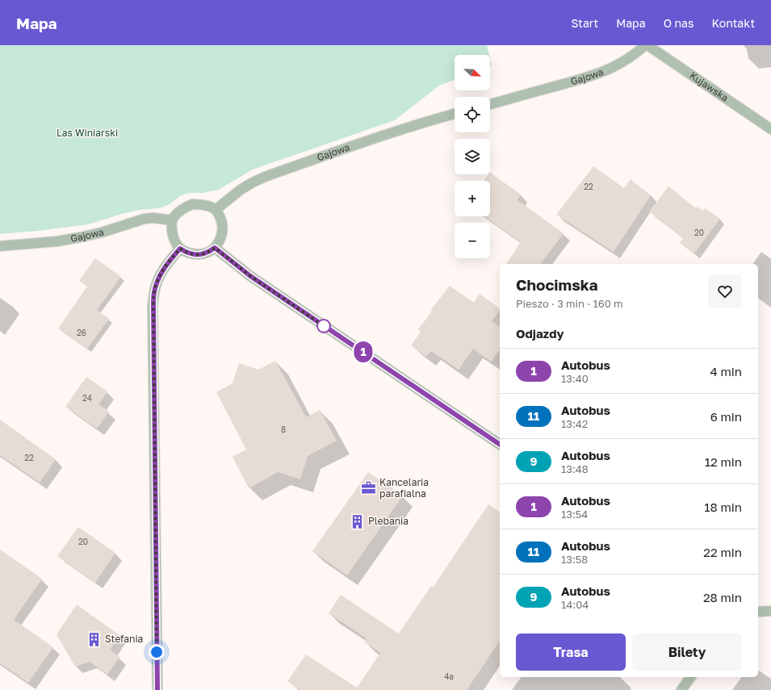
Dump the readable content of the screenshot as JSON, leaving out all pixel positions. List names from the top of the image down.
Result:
{
  "streets": {
    "street": ["Gajowa", "Kujawska"]
  },
  "crossings": [
    ["Gajowa", "Kujawska"]
  ],
  "parks": ["Las Winiarski"],
  "places": {
    "office": ["Kancelaria parafialna"],
    "building": ["Plebania", "Stefania"]
  },
  "lines": ["bus line 1"],
  "house_numbers": [
    "22",
    "20",
    "26",
    "24",
    "8",
    "22",
    "20",
    "4a"
  ],
  "north": "bottom right",
  "page": {
    "header": "Mapa",
    "nav": [
      "Start",
      "Mapa",
      "O nas",
      "Kontakt"
    ],
    "on_map": "1",
    "map_buttons": ["+", "−"],
    "heading": [
      ["Chocimska", "Pieszo · 3 min · 160 m"],
      "Odjazdy"
    ],
    "list": [
      {
        "mark": "1",
        "name": "Autobus",
        "note": "13:40",
        "value": "4 min"
      },
      {
        "mark": "11",
        "name": "Autobus",
        "note": "13:42",
        "value": "6 min"
      },
      {
        "mark": "9",
        "name": "Autobus",
        "note": "13:48",
        "value": "12 min"
      },
      {
        "mark": "1",
        "name": "Autobus",
        "note": "13:54",
        "value": "18 min"
      },
      {
        "mark": "11",
        "name": "Autobus",
        "note": "13:58",
        "value": "22 min"
      },
      {
        "mark": "9",
        "name": "Autobus",
        "note": "14:04",
        "value": "28 min"
      }
    ],
    "buttons": ["Trasa", "Bilety"]
  }
}
